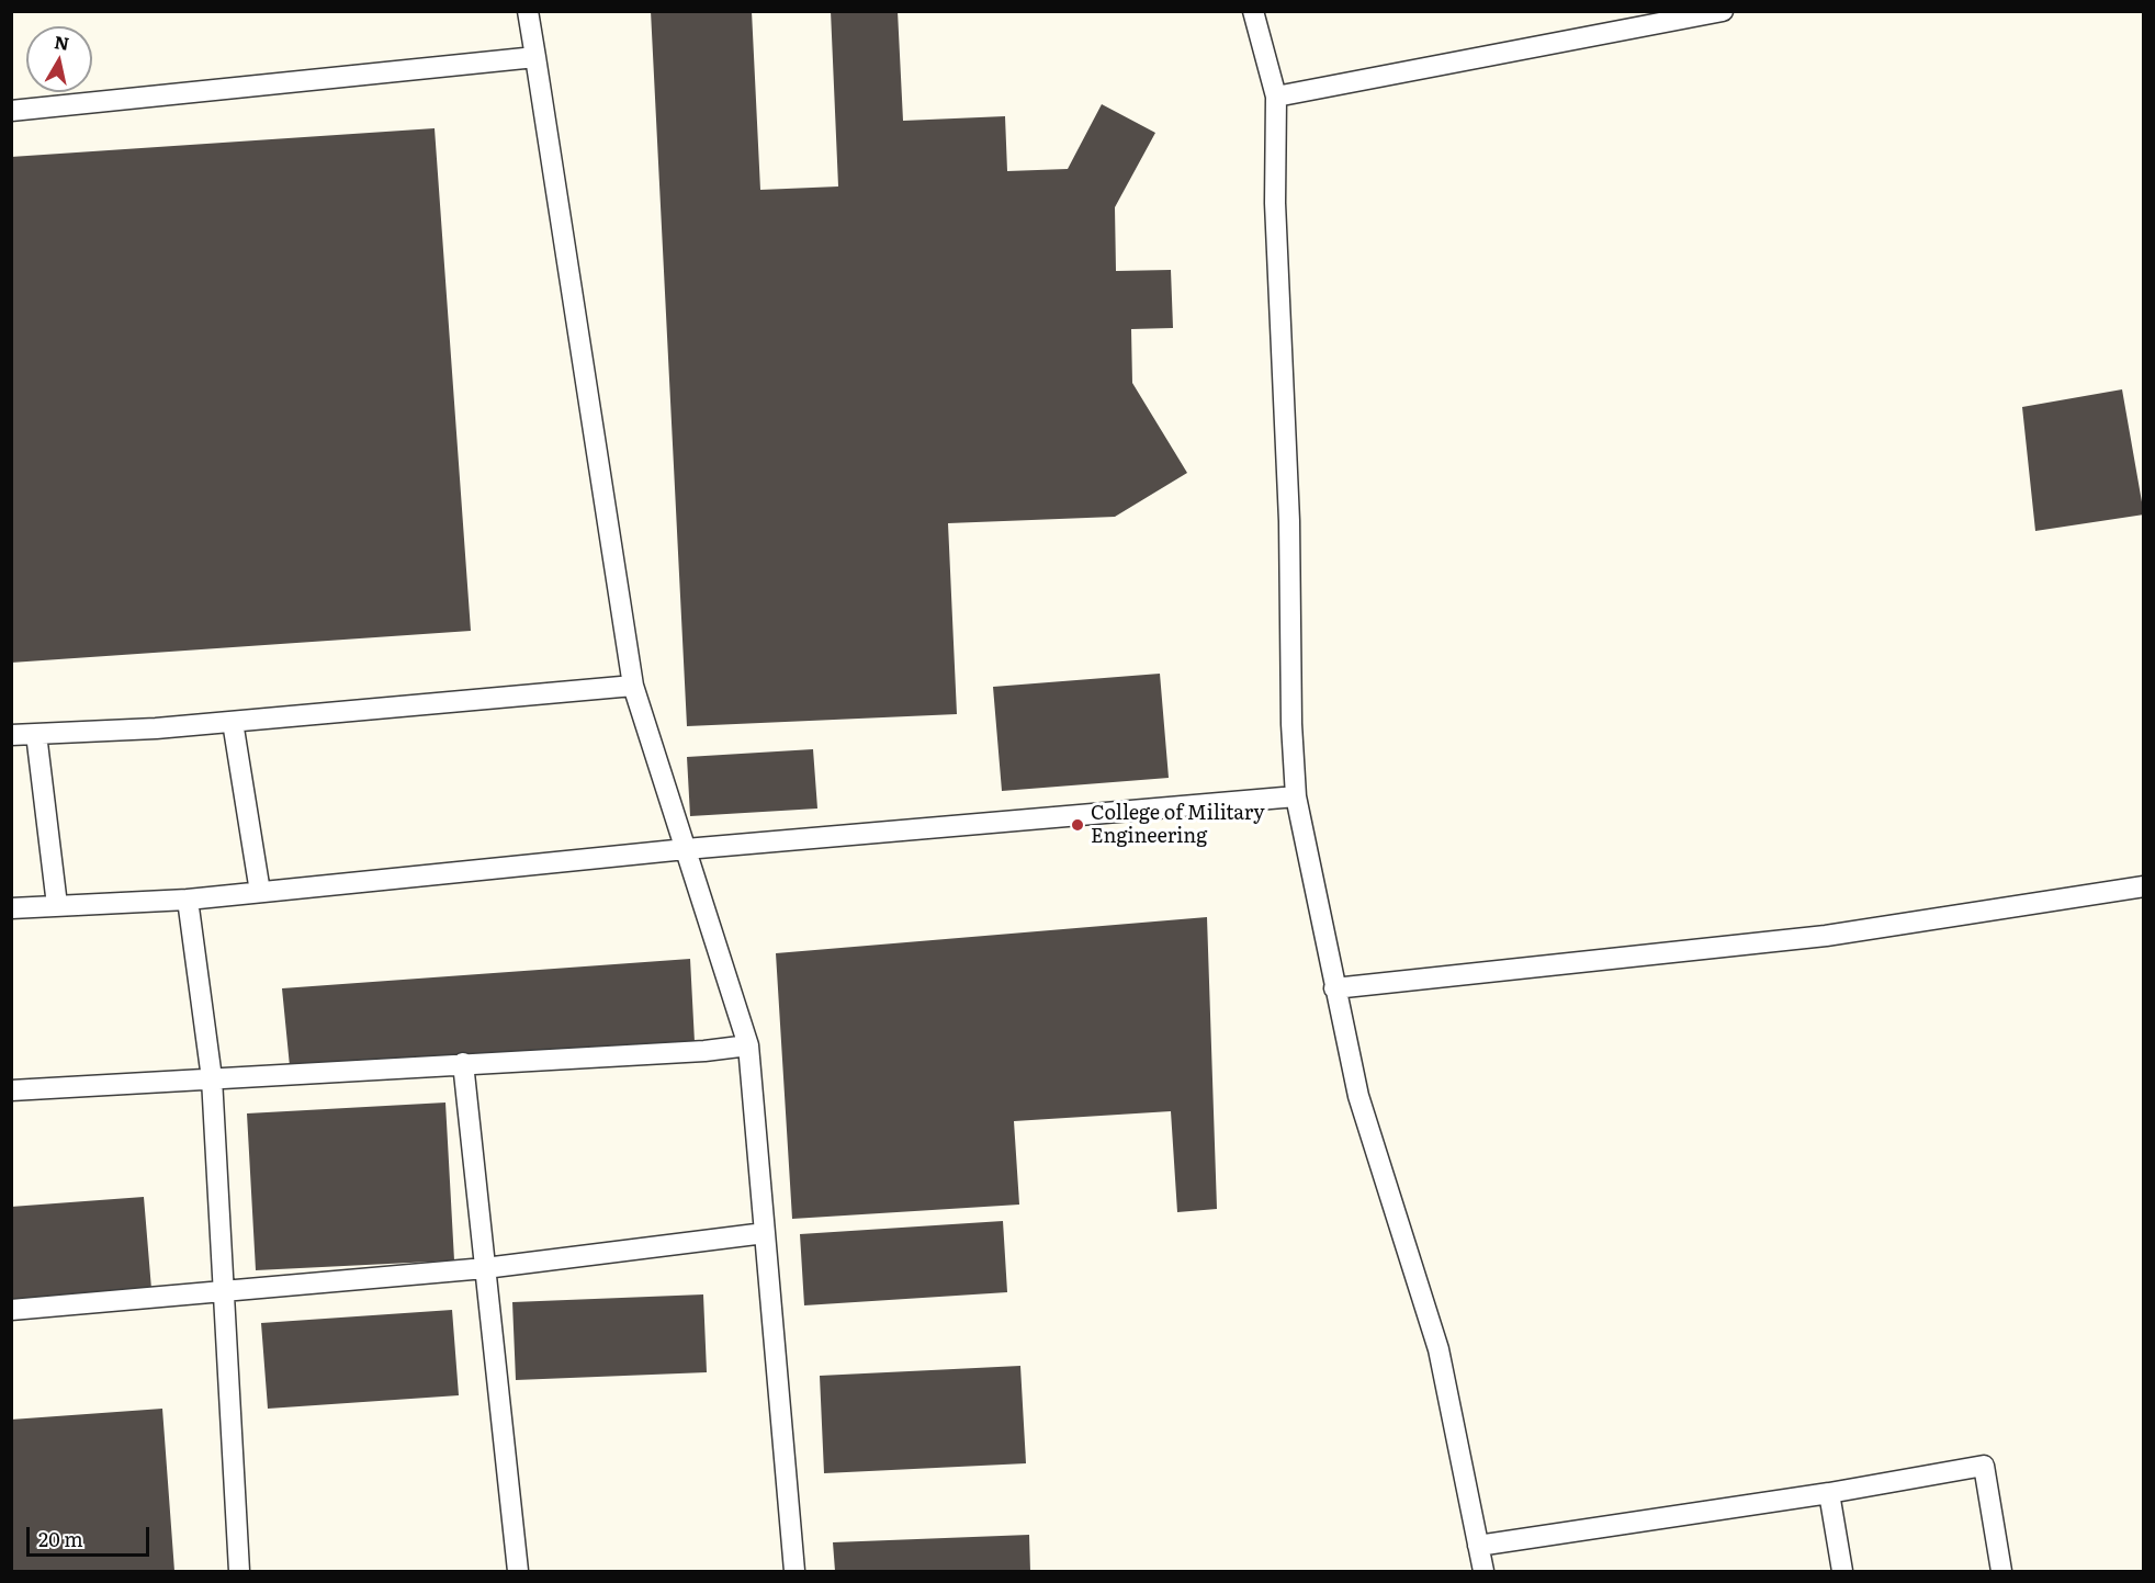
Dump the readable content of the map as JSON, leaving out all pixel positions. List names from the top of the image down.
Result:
{
  "places": ["College of Military Engineering"],
  "scale_bar": "20 m",
  "north": "top"
}
